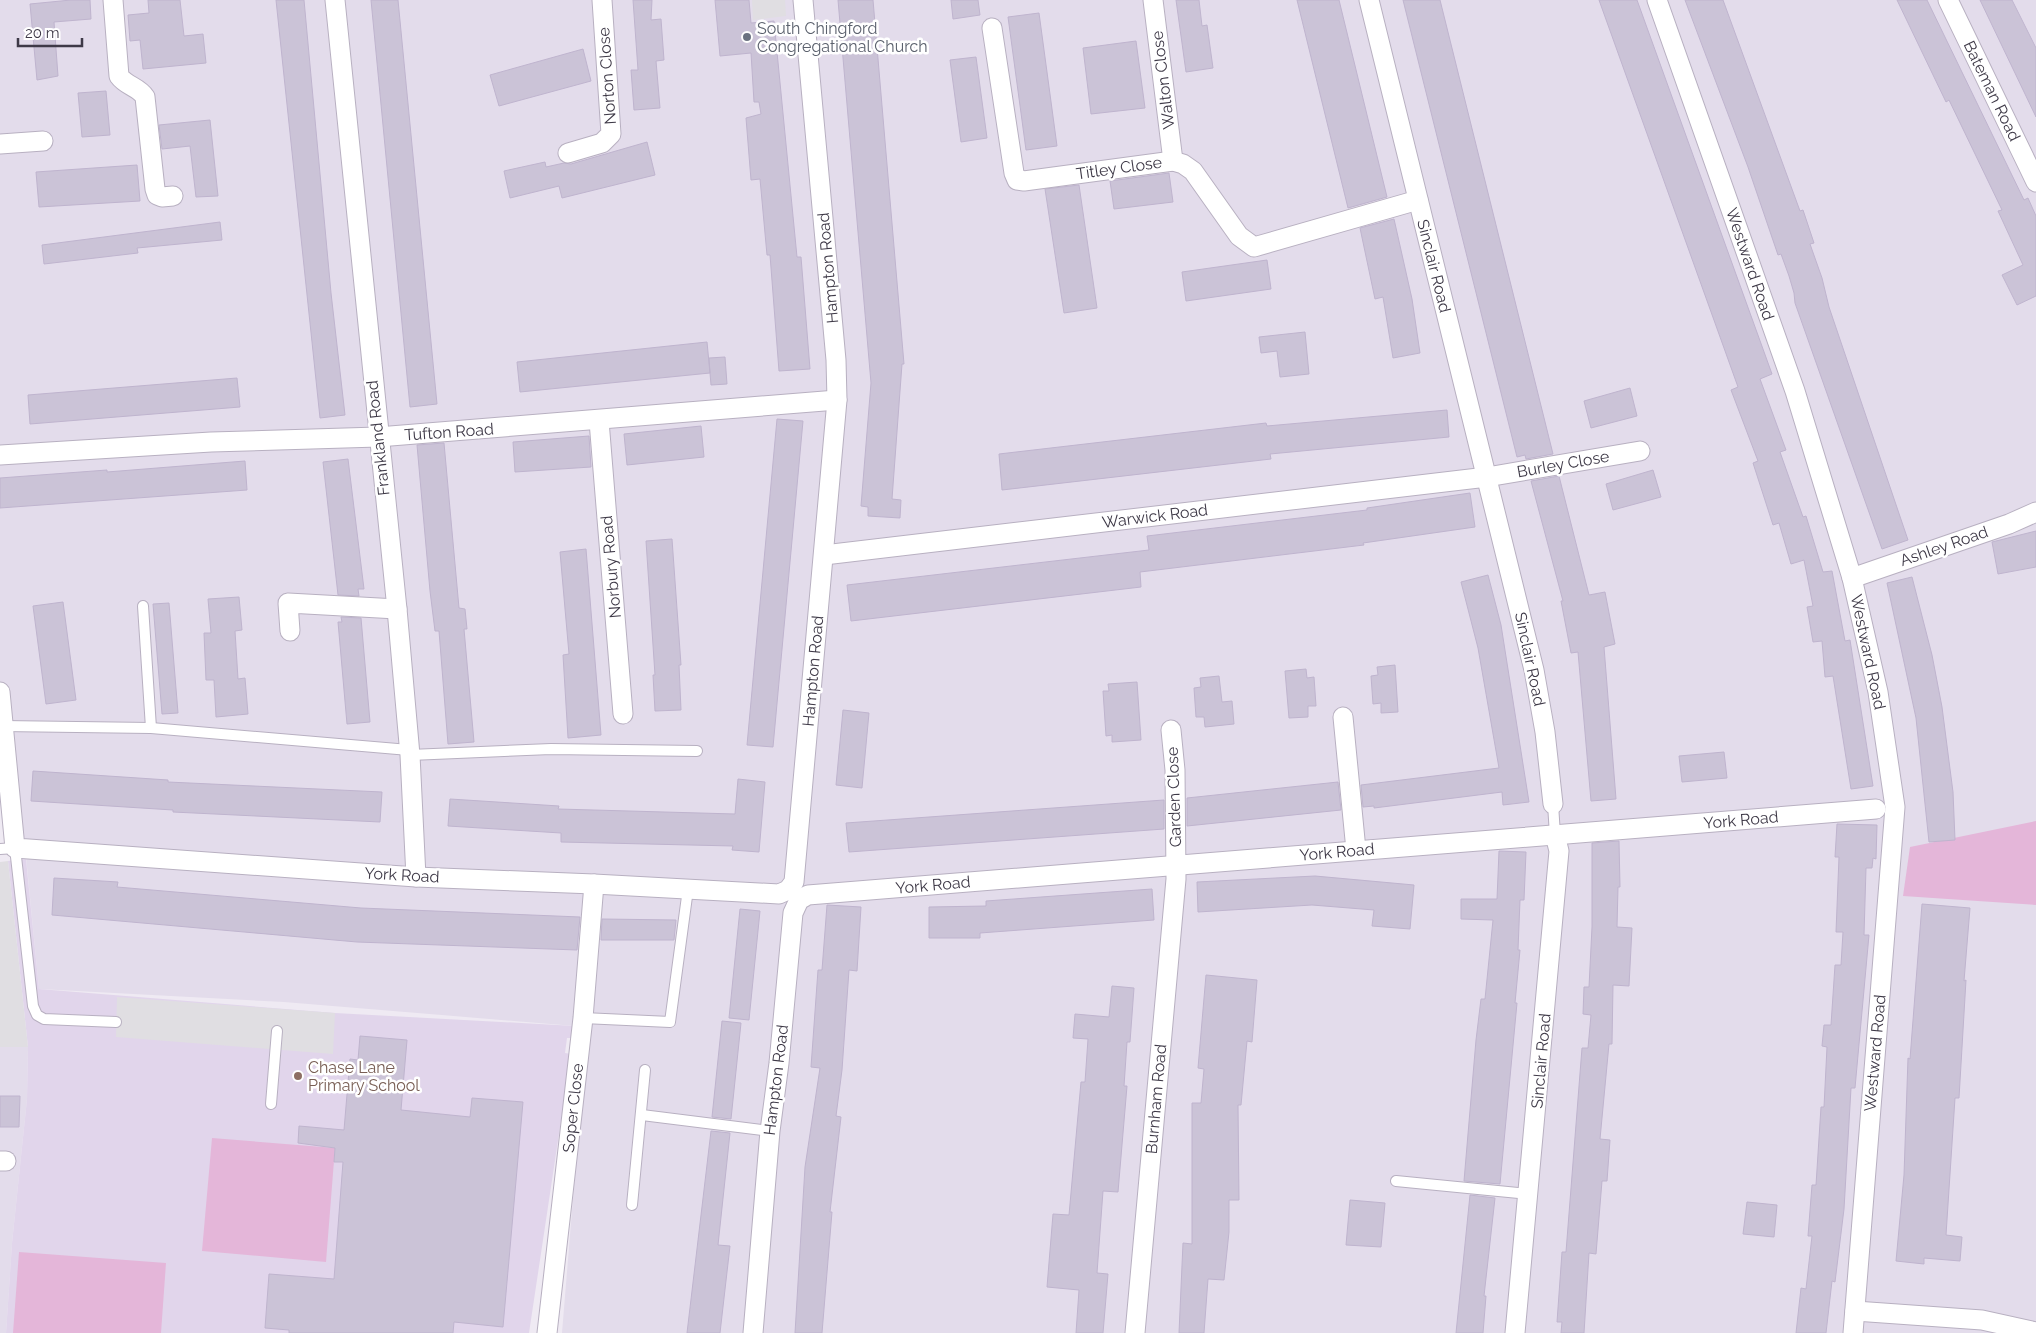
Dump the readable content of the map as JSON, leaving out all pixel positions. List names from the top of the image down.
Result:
{
  "streets": {
    "street": [
      "Norton Close",
      "Walton Close",
      "Bateman Road",
      "Titley Close",
      "Westward Road",
      "Sinclair Road",
      "Hampton Road",
      "Tufton Road",
      "Frankland Road",
      "Burley Close",
      "Warwick Road",
      "Ashley Road",
      "Norbury Road",
      "Garden Close",
      "York Road",
      "Burnham Road",
      "Soper Close"
    ]
  },
  "crossings": [
    ["Walton Close", "Titley Close"],
    ["Titley Close", "Sinclair Road"],
    ["Westward Road", "Ashley Road"],
    ["Sinclair Road", "Burley Close"],
    ["Sinclair Road", "Warwick Road"],
    ["Sinclair Road", "York Road"],
    ["Hampton Road", "Tufton Road"],
    ["Hampton Road", "Warwick Road"],
    ["Hampton Road", "York Road"],
    ["Tufton Road", "Frankland Road"],
    ["Tufton Road", "Norbury Road"],
    ["Frankland Road", "York Road"],
    ["Burley Close", "Warwick Road"],
    ["Garden Close", "York Road"],
    ["Garden Close", "Burnham Road"],
    ["York Road", "Burnham Road"],
    ["York Road", "Soper Close"]
  ],
  "places": ["South Chingford Congregational Church", "Chase Lane Primary School"],
  "scale_bar": "20 m"
}
